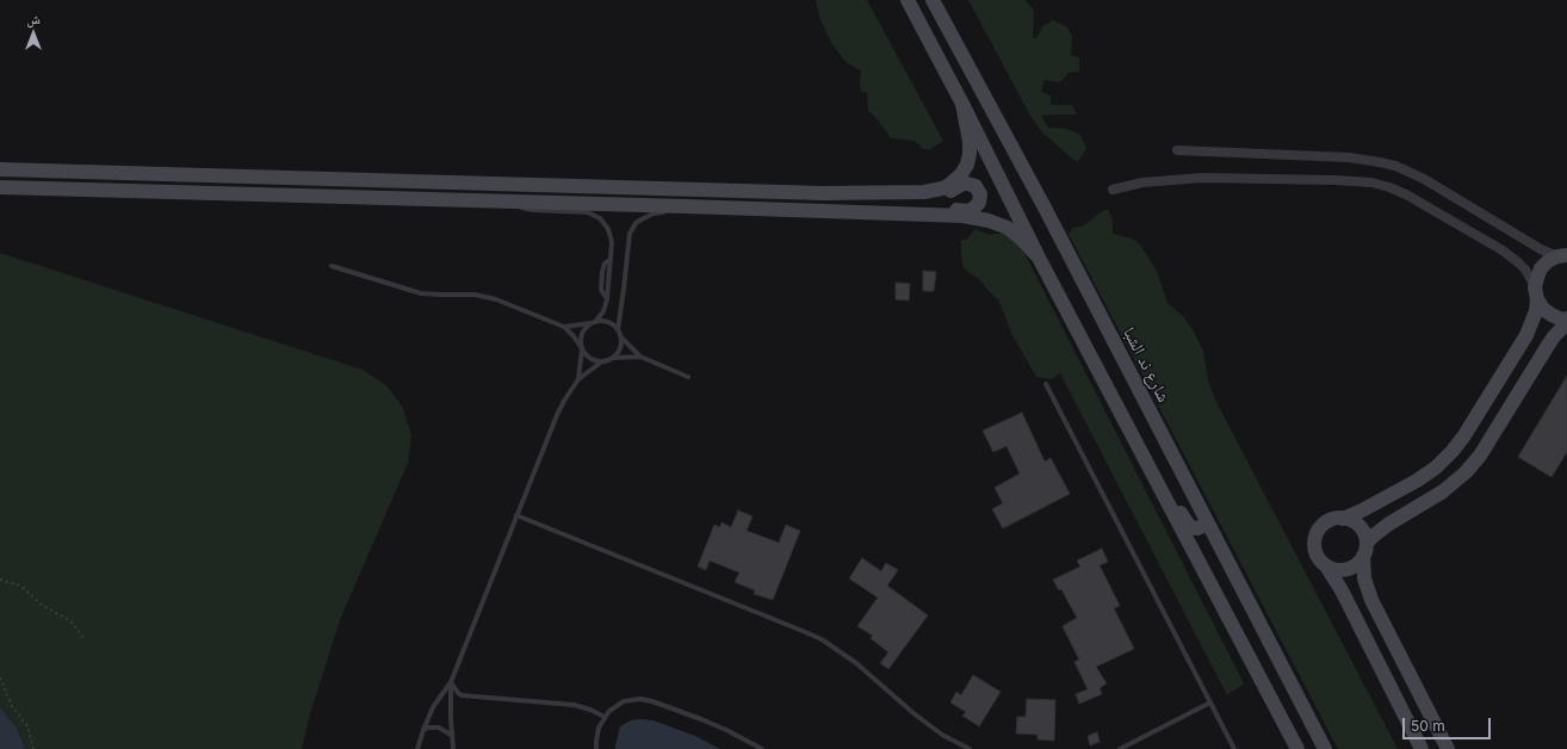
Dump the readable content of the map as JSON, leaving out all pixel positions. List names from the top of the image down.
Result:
{
  "streets": {
    "street": ["شارع ند الشبا"]
  },
  "scale_bar": "50 m",
  "north": "top"
}
